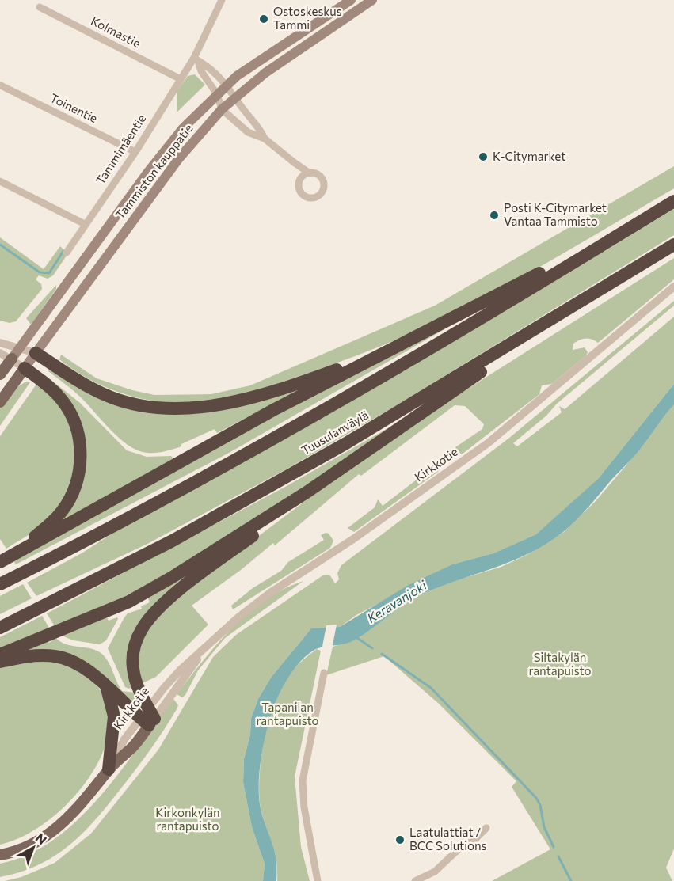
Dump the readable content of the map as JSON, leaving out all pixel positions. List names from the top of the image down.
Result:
{
  "streets": {
    "highway": ["Tuusulanväylä"],
    "main road": ["Tammiston kauppatie", "Kirkkotie"],
    "street": ["Kolmastie", "Toinentie", "Tammimäentie"]
  },
  "crossings": [
    ["Kolmastie", "Tammimäentie"],
    ["Toinentie", "Tammimäentie"]
  ],
  "water": ["Keravanjoki"],
  "parks": ["Siltakylän rantapuisto", "Tapanilan rantapuisto", "Kirkonkylän rantapuisto"],
  "places": [
    "Ostoskeskus Tammi",
    "K-Citymarket",
    "Posti K-Citymarket Vantaa Tammisto",
    "Laatulattiat / BCC Solutions"
  ],
  "north": "top right"
}
